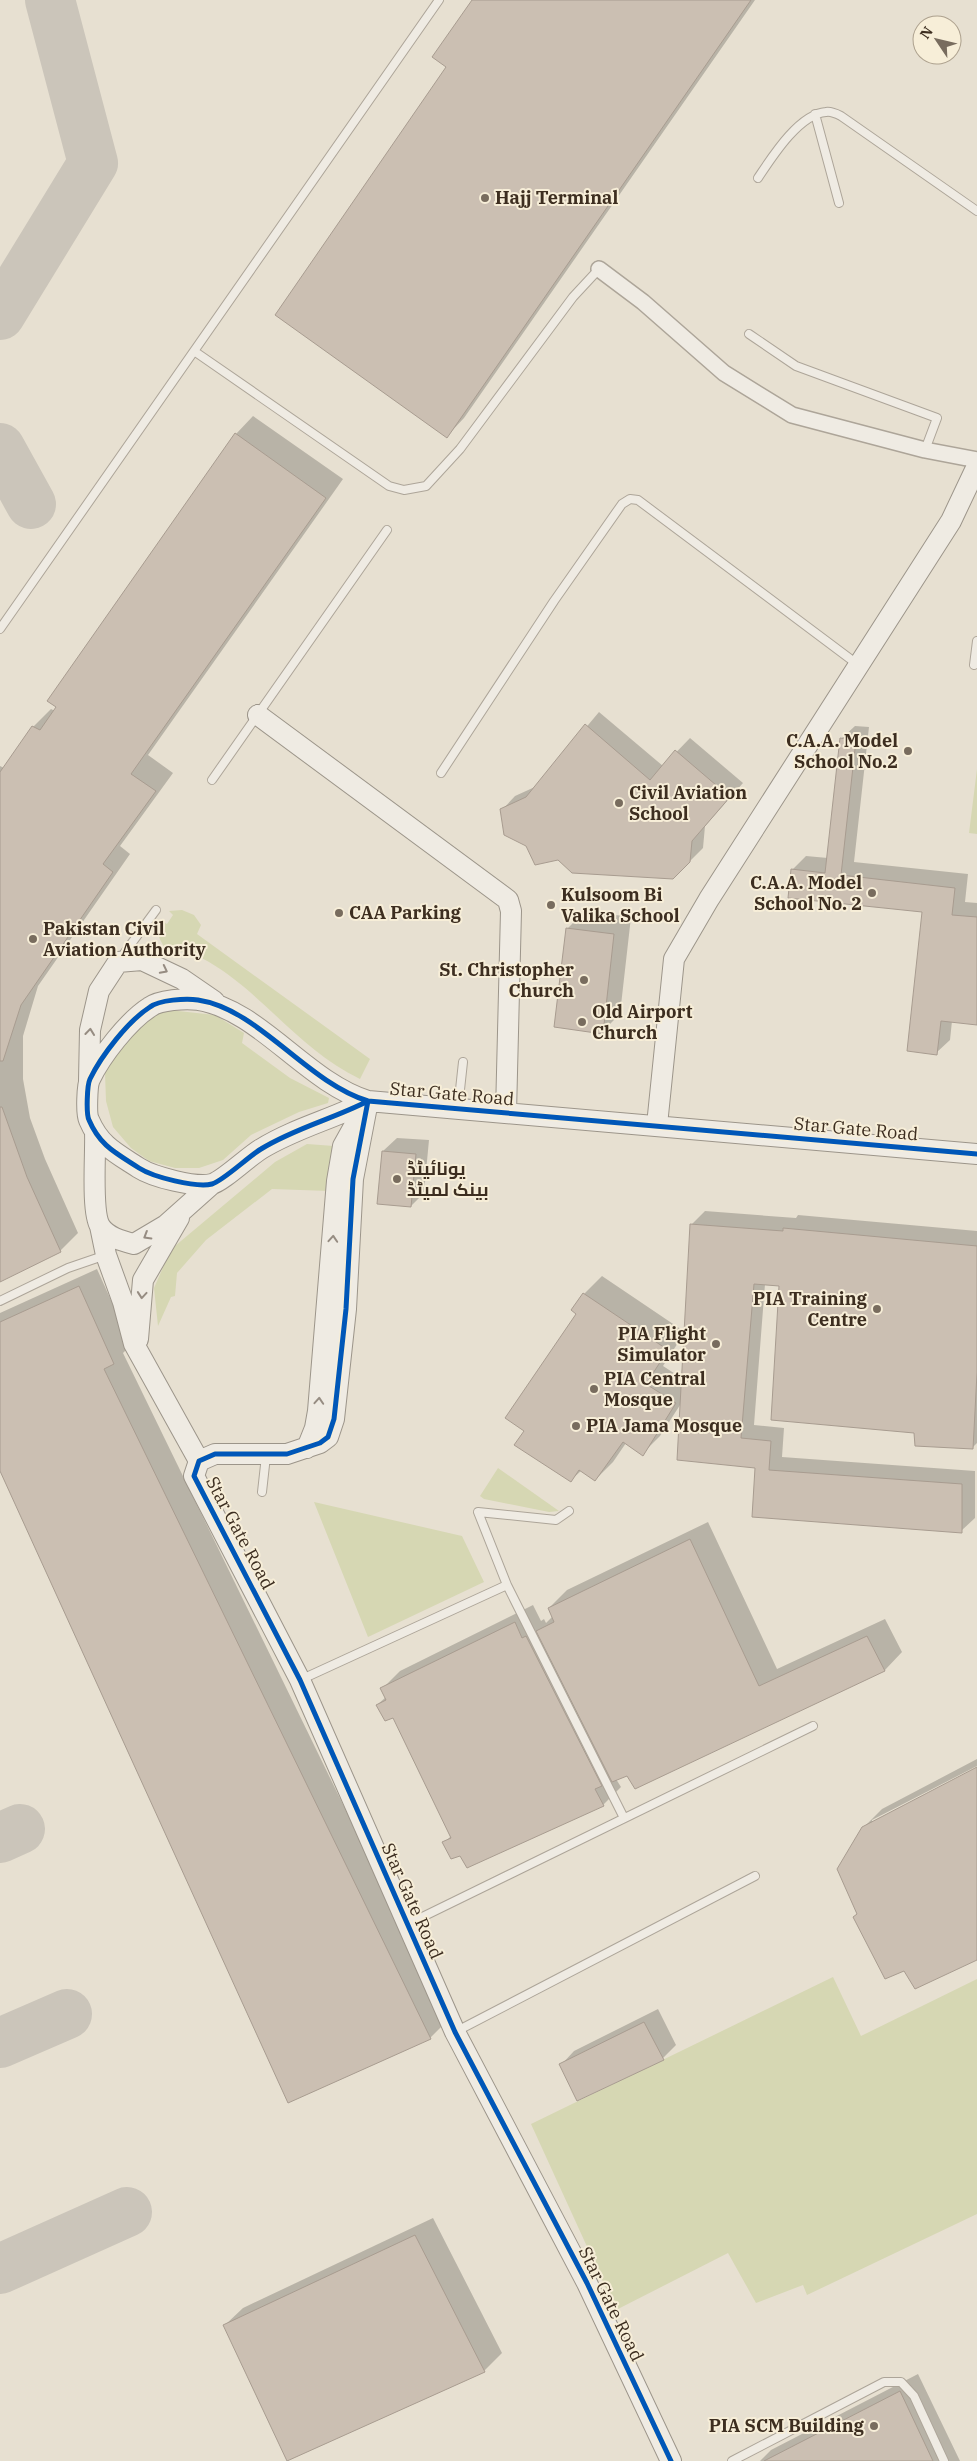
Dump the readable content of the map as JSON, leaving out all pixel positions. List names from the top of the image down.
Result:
{
  "streets": {
    "street": ["Star Gate Road"]
  },
  "places": [
    "Hajj Terminal",
    "C.A.A. Model School No.2",
    "Civil Aviation School",
    "C.A.A. Model School No. 2",
    "Kulsoom Bi Valika School",
    "CAA Parking",
    "Pakistan Civil Aviation Authority",
    "St. Christopher Church",
    "Old Airport Church",
    "یونائیٹڈ بینک لمیٹڈ",
    "PIA Training Centre",
    "PIA Flight Simulator",
    "PIA Central Mosque",
    "PIA Jama Mosque",
    "PIA SCM Building"
  ],
  "north": "top left"
}
